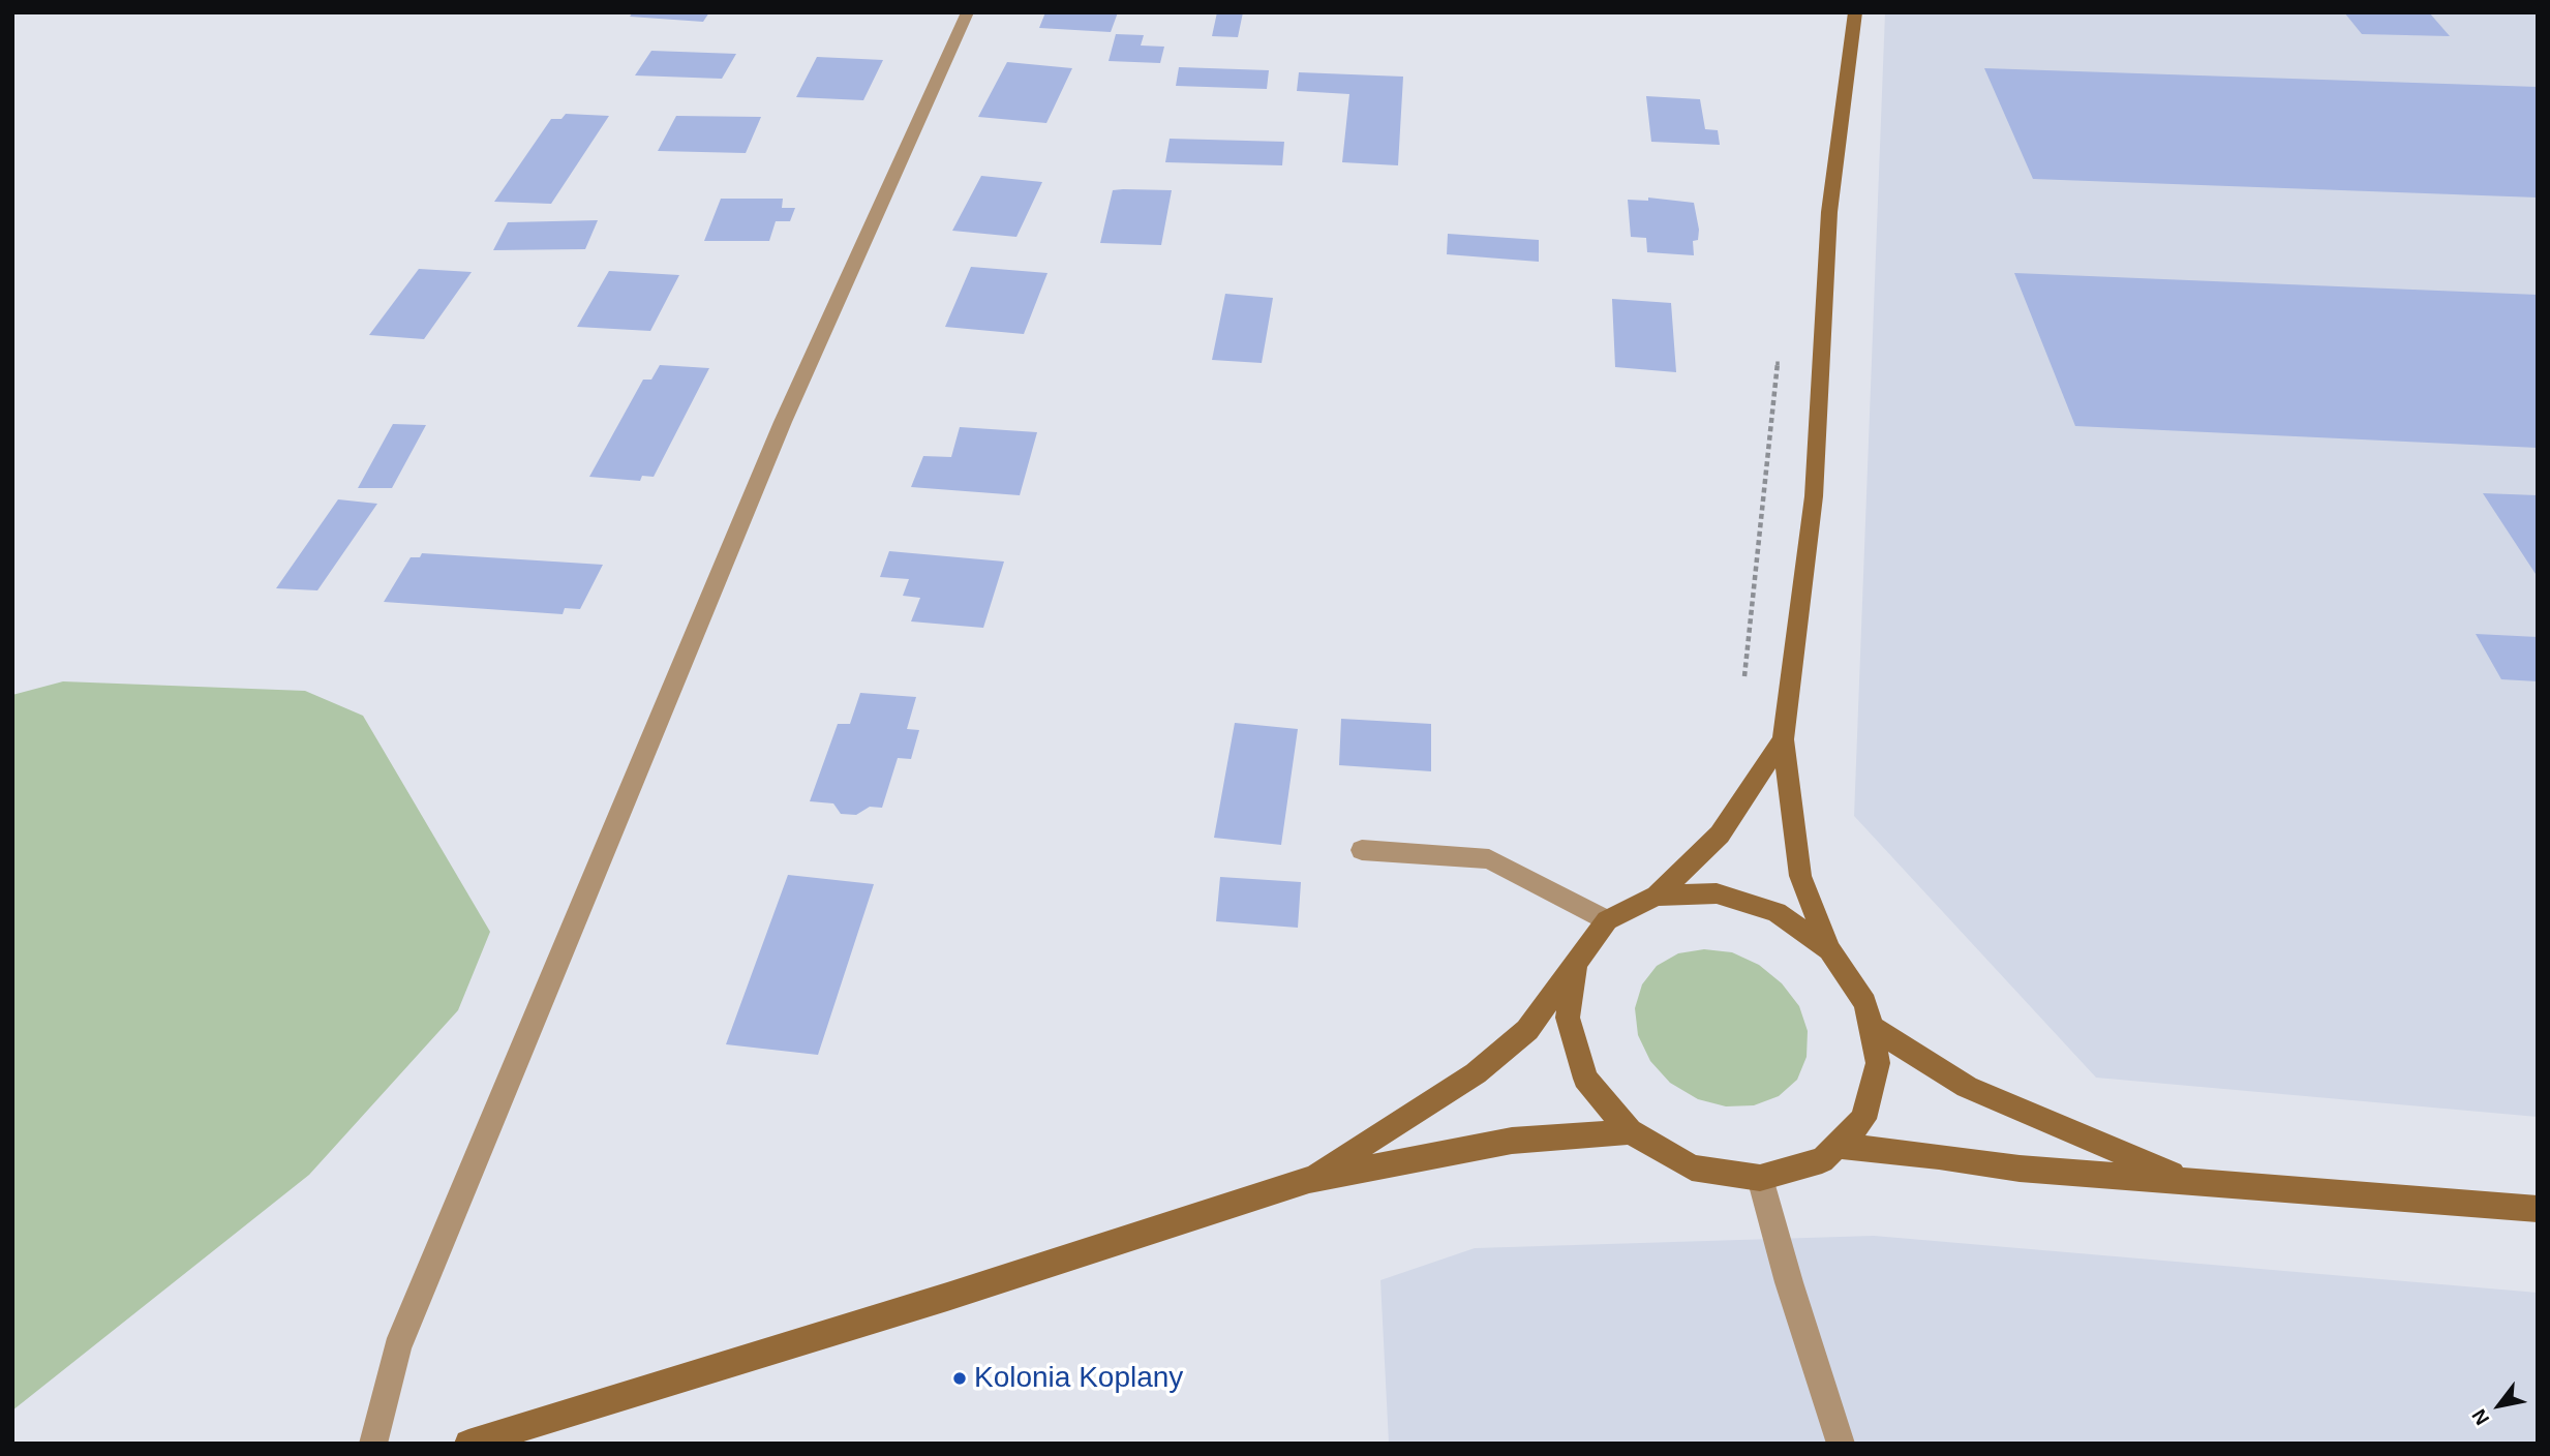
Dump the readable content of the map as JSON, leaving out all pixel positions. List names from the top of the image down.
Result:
{
  "places": ["Kolonia Koplany"],
  "north": "bottom left"
}
